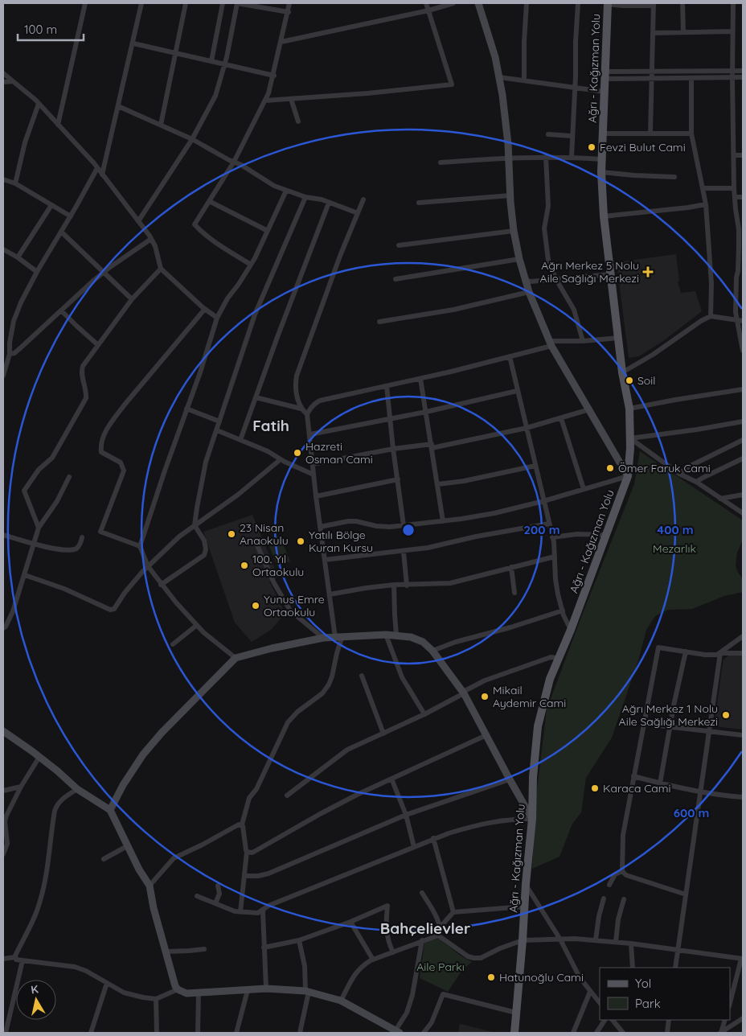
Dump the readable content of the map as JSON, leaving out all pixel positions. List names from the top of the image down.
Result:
{
  "streets": {
    "main road": ["Ağrı - Kağızman Yolu"]
  },
  "districts": ["Fatih", "Bahçelievler"],
  "parks": ["Mezarlık", "Aile Parkı"],
  "places": {
    "other": [
      "Fevzi Bulut Cami",
      "Soil",
      "Hazreti Osman Cami",
      "Ömer Faruk Cami",
      "23 Nisan Anaokulu",
      "Yatılı Bölge Kuran Kursu",
      "100. Yıl Ortaokulu",
      "Yunus Emre Ortaokulu",
      "Mikail Aydemir Cami",
      "Ağrı Merkez 1 Nolu Aile Sağlığı Merkezi",
      "Karaca Cami",
      "Hatunoğlu Cami"
    ],
    "health": ["Ağrı Merkez 5 Nolu Aile Sağlığı Merkezi"]
  },
  "legend": ["Yol", "Park"],
  "scale_bar": "100 m",
  "north": "top",
  "rings": ["200 m", "400 m", "600 m"]
}
